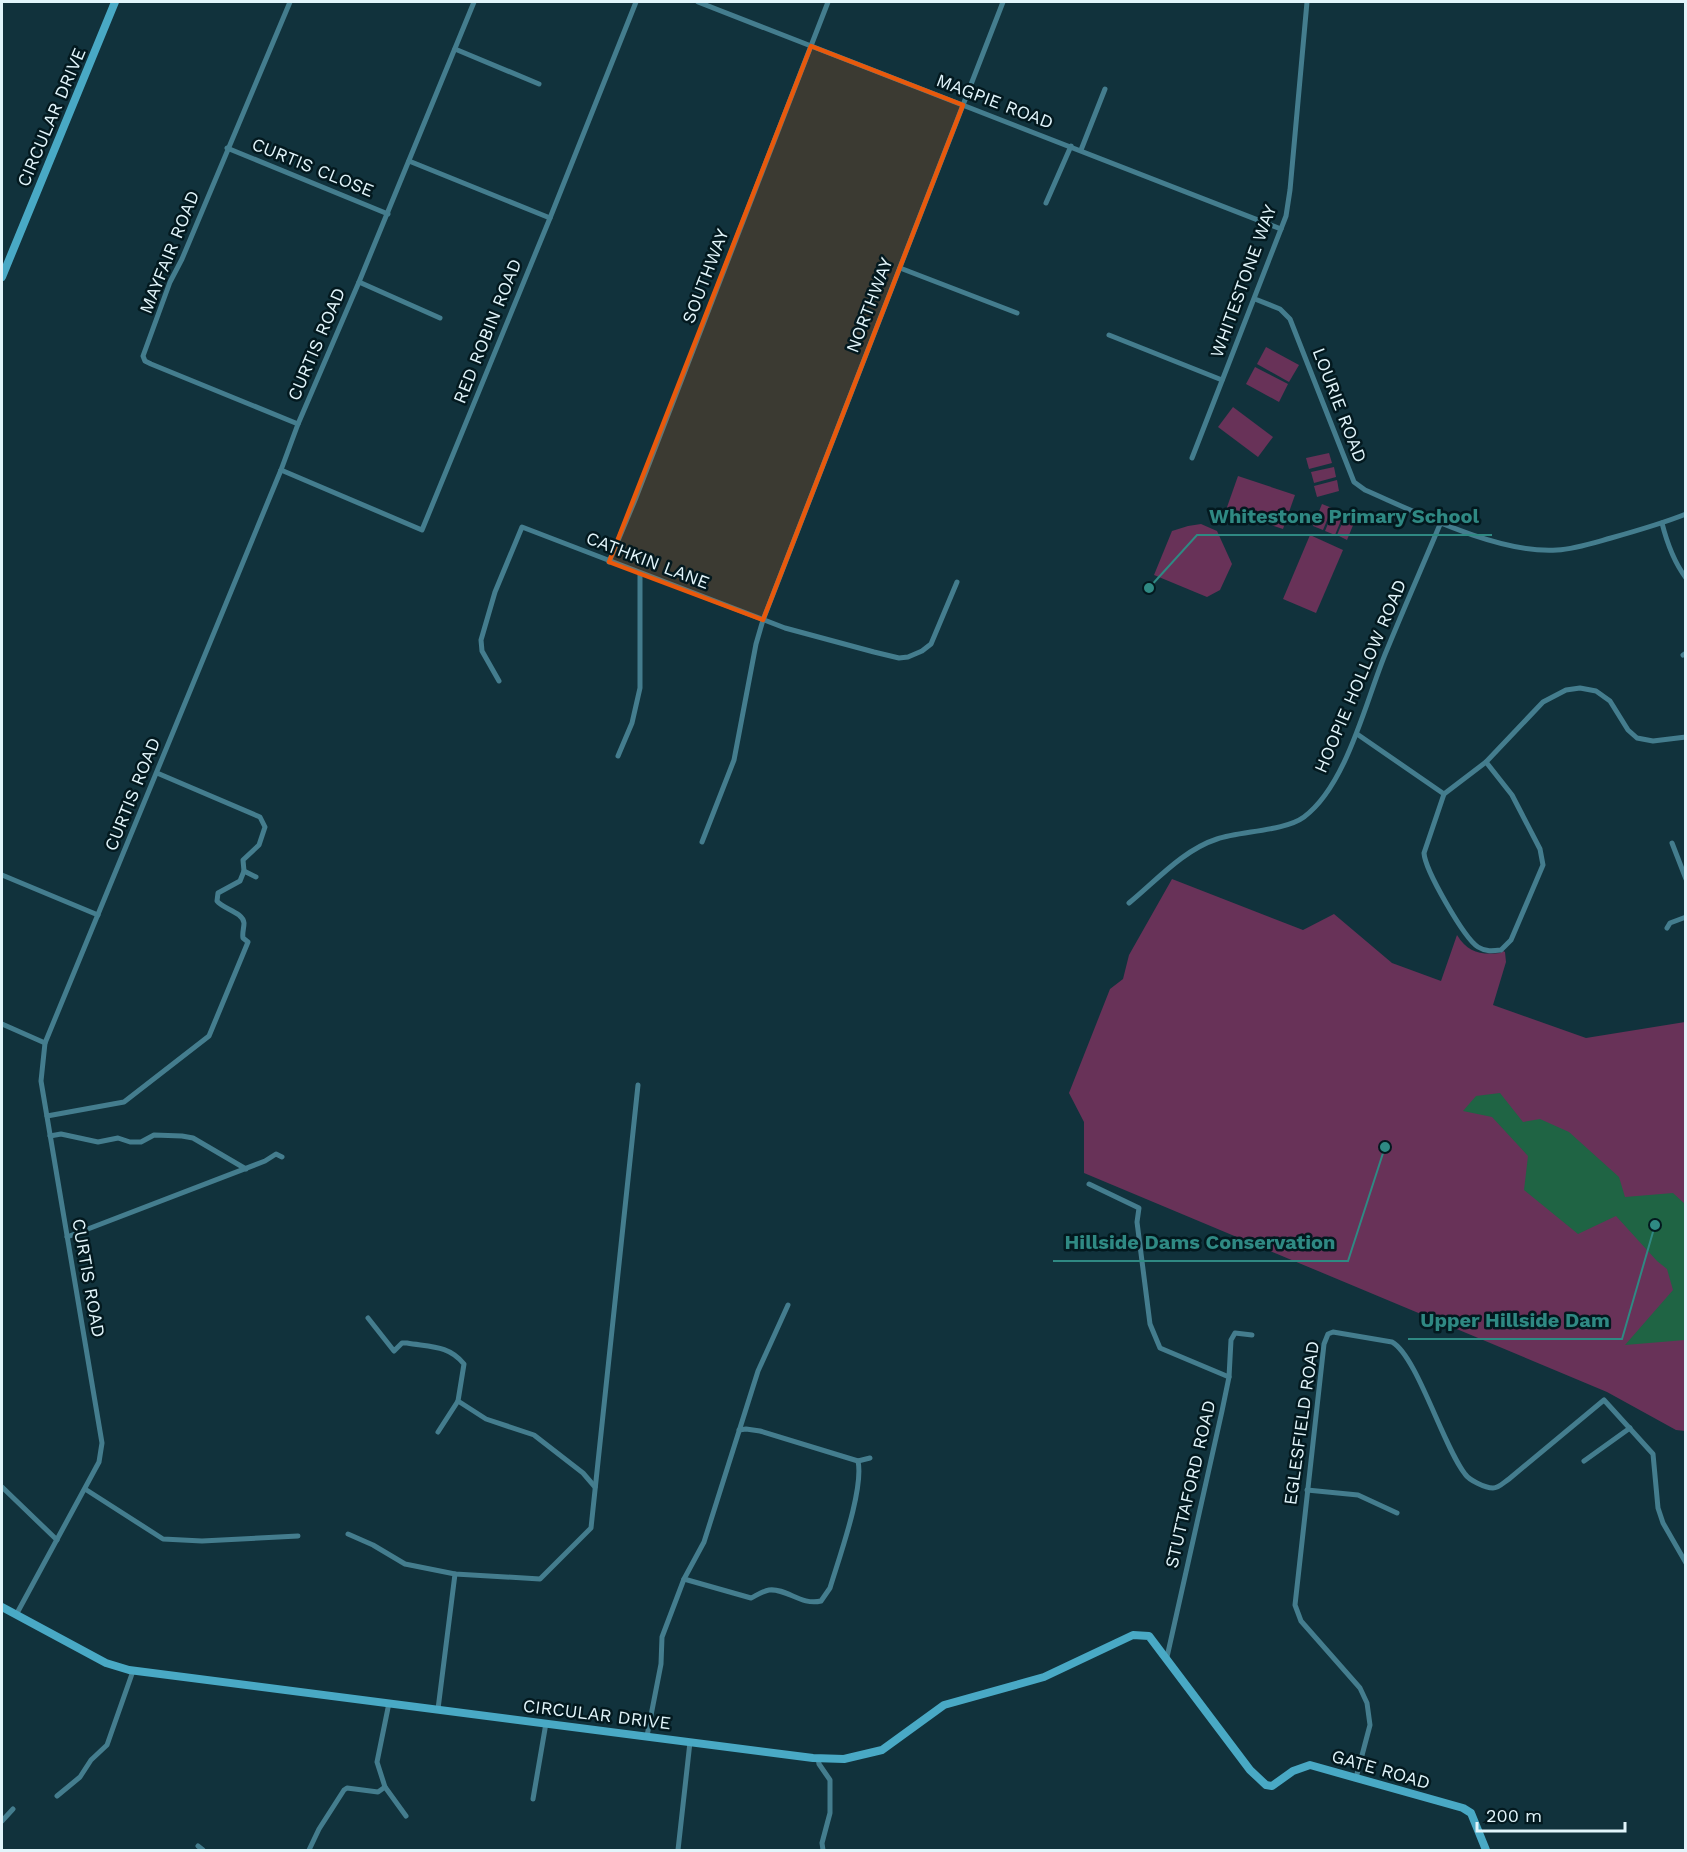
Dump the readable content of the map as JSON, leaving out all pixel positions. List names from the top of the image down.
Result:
{
  "streets": {
    "street": [
      "MAGPIE ROAD",
      "CIRCULAR DRIVE",
      "CURTIS CLOSE",
      "MAYFAIR ROAD",
      "SOUTHWAY",
      "WHITESTONE WAY",
      "NORTHWAY",
      "RED ROBIN ROAD",
      "CURTIS ROAD",
      "LOURIE ROAD",
      "CATHKIN LANE",
      "HOOPIE HOLLOW ROAD",
      "EGLESFIELD ROAD",
      "STUTTAFORD ROAD",
      "GATE ROAD"
    ]
  },
  "crossings": [
    ["MAGPIE ROAD", "SOUTHWAY"],
    ["MAGPIE ROAD", "WHITESTONE WAY"],
    ["MAGPIE ROAD", "NORTHWAY"],
    ["CIRCULAR DRIVE", "CURTIS ROAD"],
    ["CIRCULAR DRIVE", "STUTTAFORD ROAD"],
    ["CIRCULAR DRIVE", "GATE ROAD"],
    ["CURTIS CLOSE", "MAYFAIR ROAD"],
    ["CURTIS CLOSE", "CURTIS ROAD"],
    ["MAYFAIR ROAD", "CURTIS ROAD"],
    ["SOUTHWAY", "CATHKIN LANE"],
    ["WHITESTONE WAY", "LOURIE ROAD"],
    ["NORTHWAY", "CATHKIN LANE"],
    ["RED ROBIN ROAD", "CURTIS ROAD"],
    ["LOURIE ROAD", "HOOPIE HOLLOW ROAD"],
    ["EGLESFIELD ROAD", "GATE ROAD"],
    ["STUTTAFORD ROAD", "GATE ROAD"]
  ],
  "places": ["Whitestone Primary School", "Hillside Dams Conservation", "Upper Hillside Dam"],
  "scale_bar": "200 m"
}
